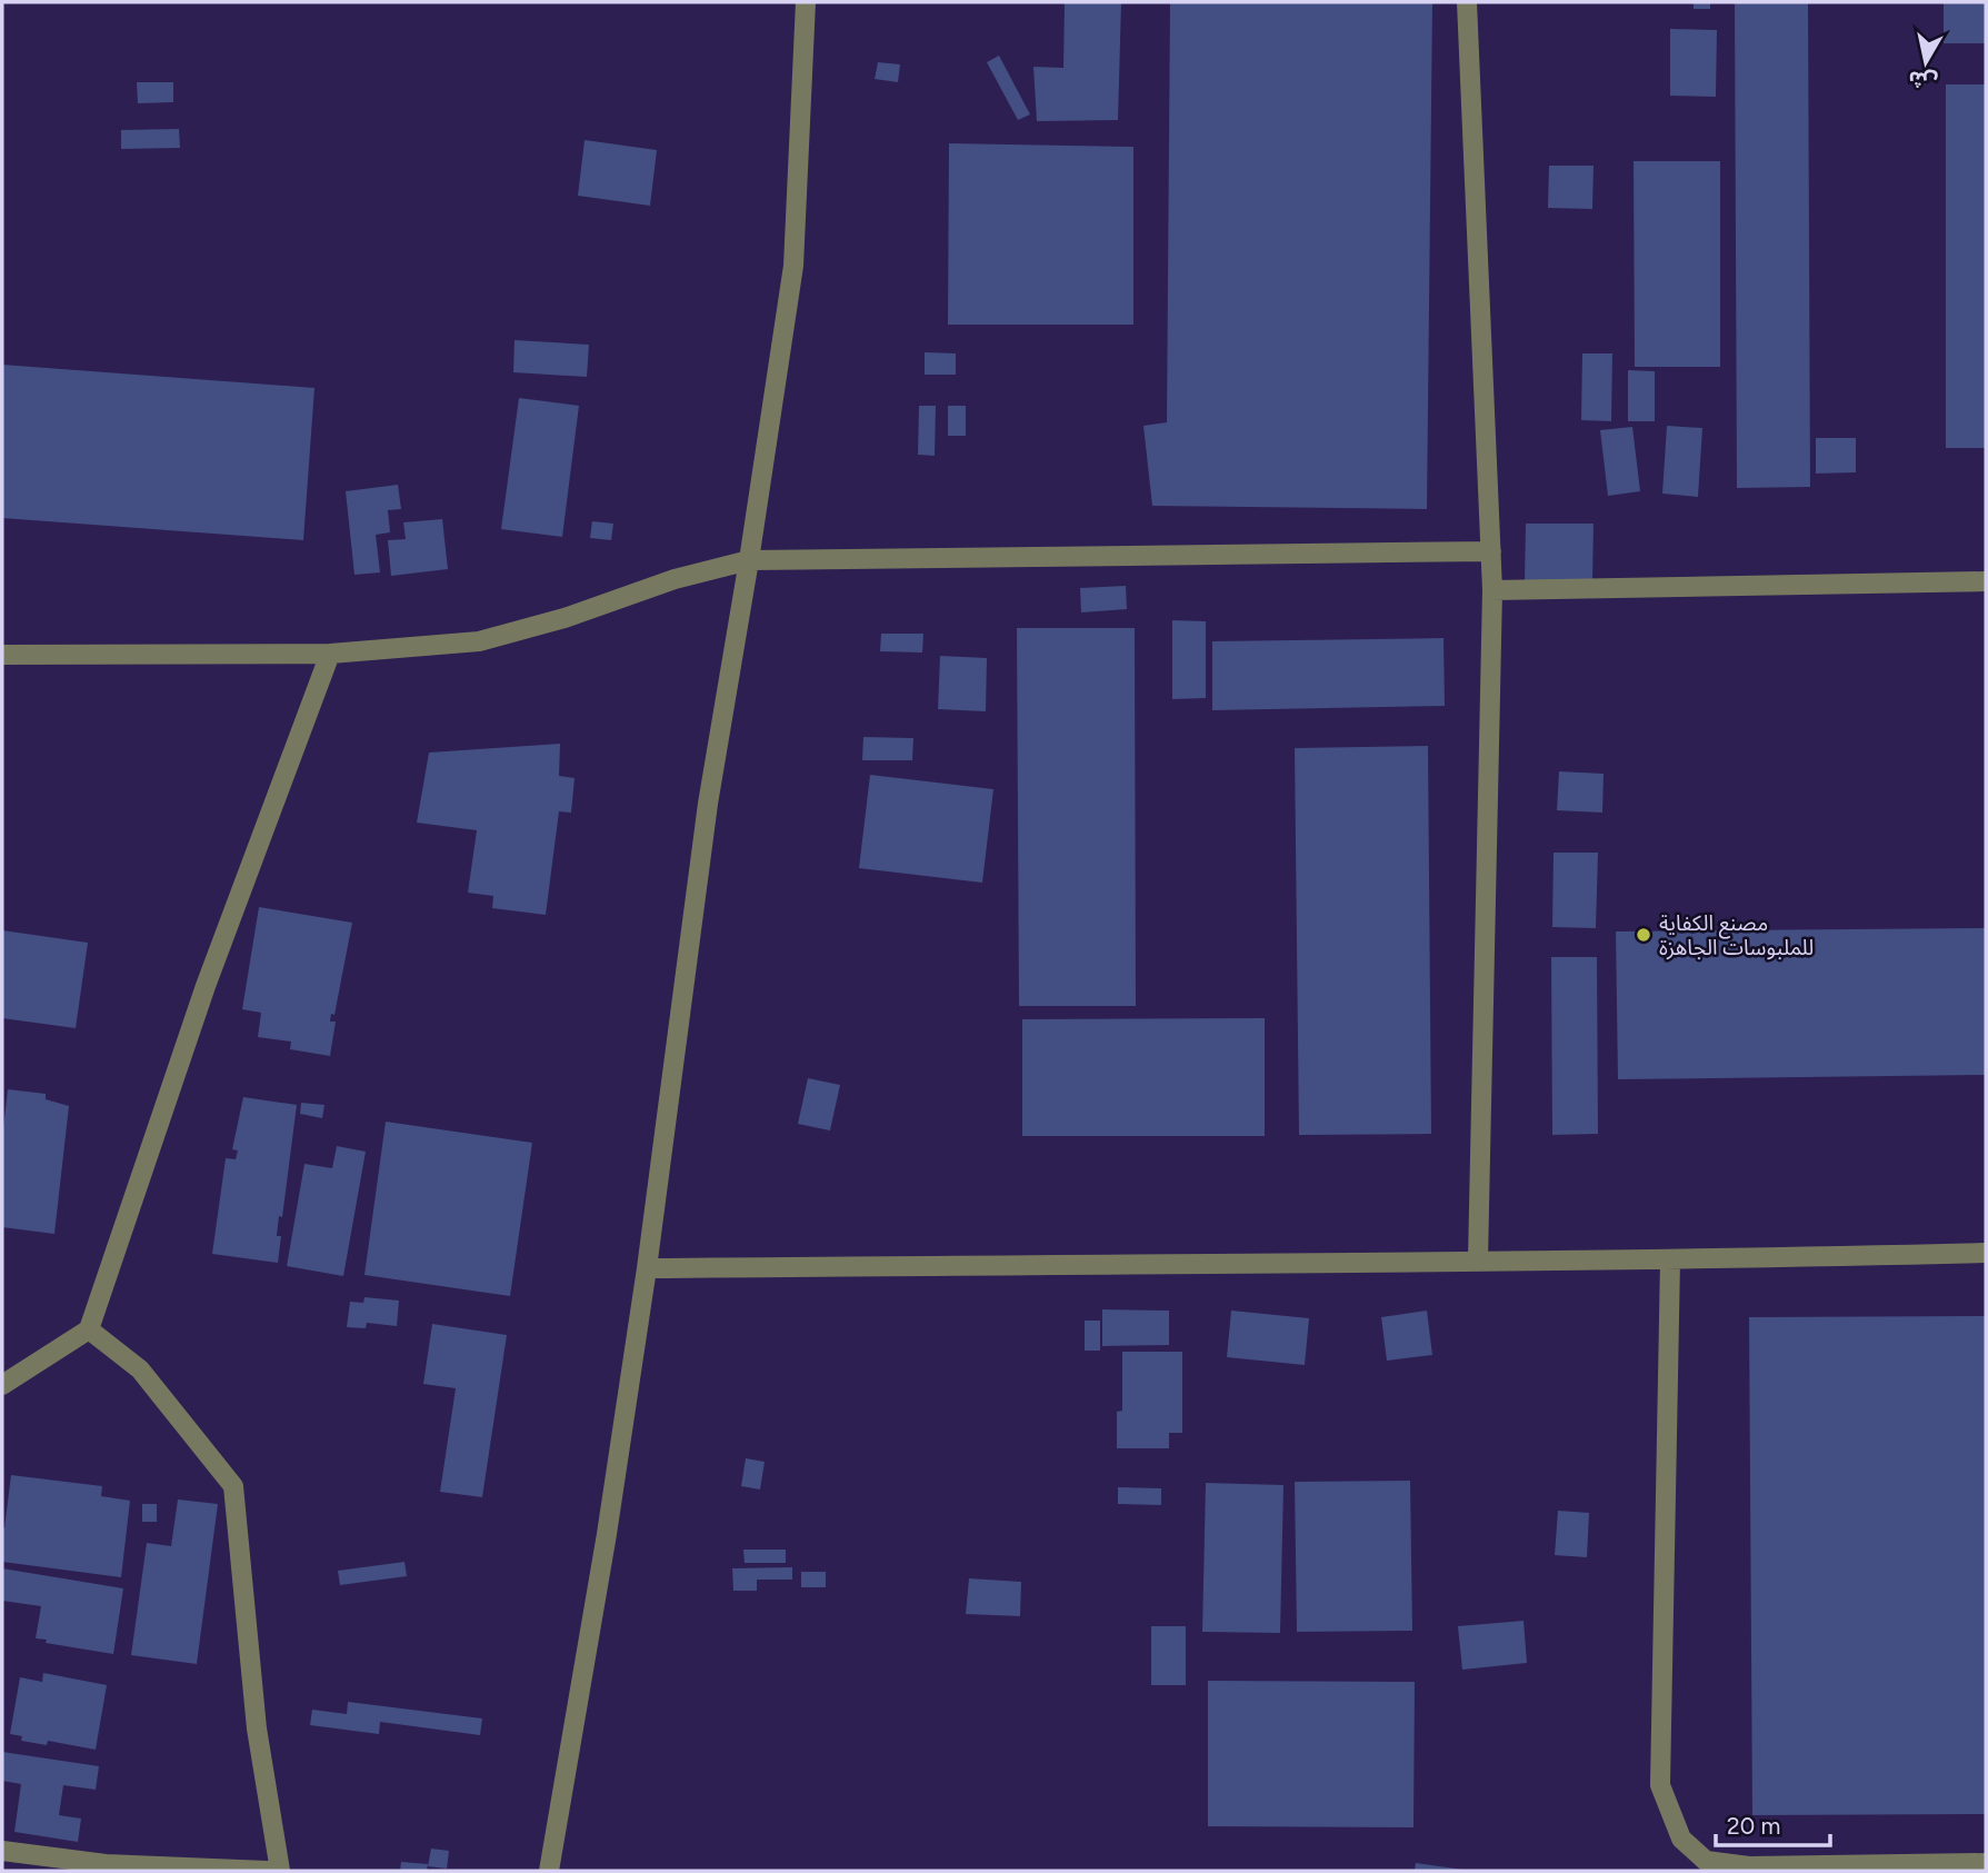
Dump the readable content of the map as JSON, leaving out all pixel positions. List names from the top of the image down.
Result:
{
  "places": ["مصنع الكفاية للملبوسات الجاهزة"],
  "scale_bar": "20 m",
  "north": "bottom"
}
